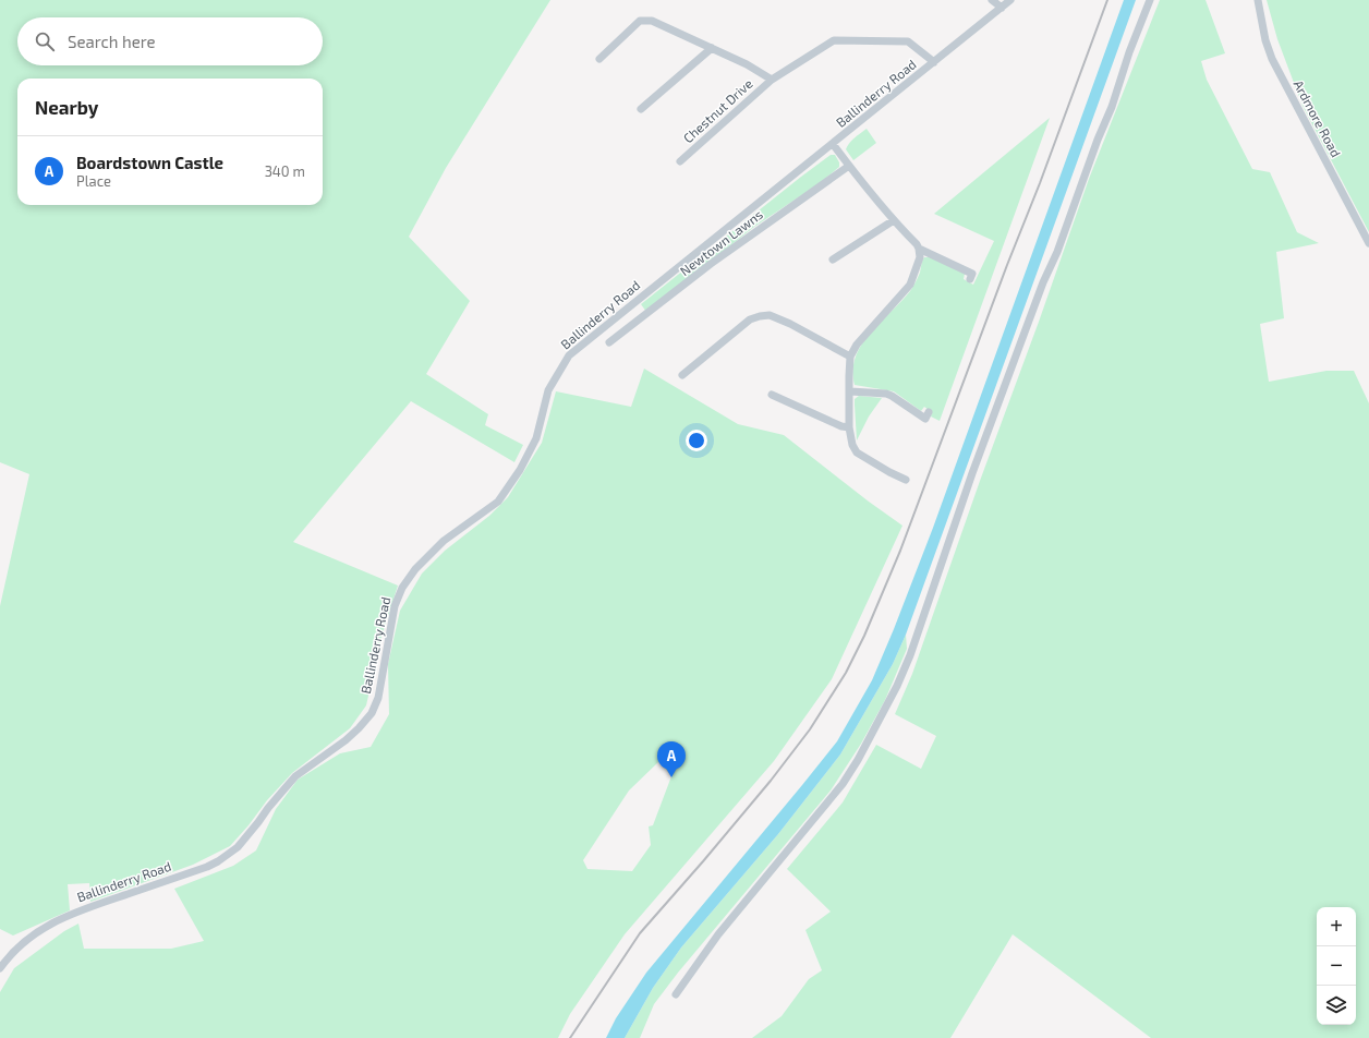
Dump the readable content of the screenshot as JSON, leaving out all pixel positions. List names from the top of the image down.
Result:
{
  "streets": {
    "street": [
      "Ballinderry Road",
      "Chestnut Drive",
      "Ardmore Road",
      "Newtown Lawns"
    ]
  },
  "crossings": [
    ["Ballinderry Road", "Chestnut Drive"]
  ],
  "page": {
    "search": "Search here",
    "heading": "Nearby",
    "list": [
      {
        "mark": "A",
        "name": "Boardstown Castle",
        "note": "Place",
        "value": "340 m"
      }
    ],
    "pins": "A",
    "map_buttons": ["+", "−"]
  }
}
